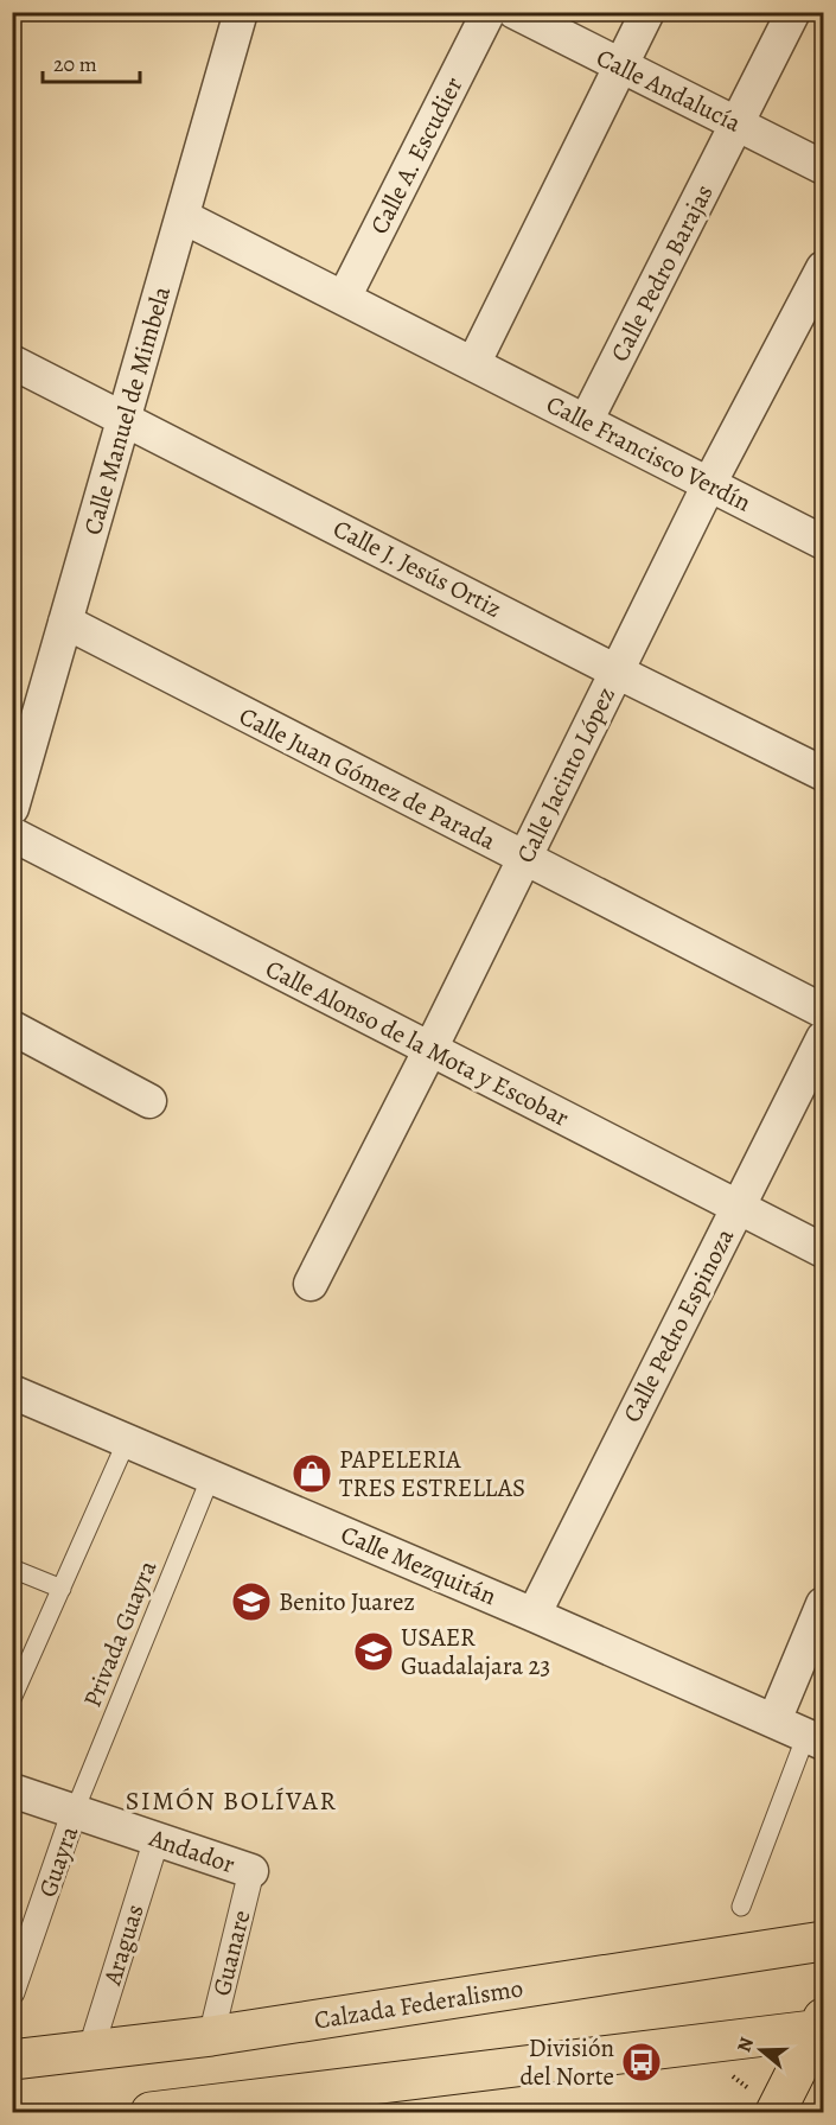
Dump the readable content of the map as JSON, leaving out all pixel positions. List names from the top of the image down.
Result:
{
  "streets": {
    "main road": ["Calzada Federalismo"],
    "street": [
      "Calle Andalucía",
      "Calle A. Escudier",
      "Calle Pedro Barajas",
      "Calle Manuel de Mimbela",
      "Calle Francisco Verdín",
      "Calle J. Jesús Ortiz",
      "Calle Jacinto López",
      "Calle Juan Gómez de Parada",
      "Calle Alonso de la Mota y Escobar",
      "Calle Pedro Espinoza",
      "Calle Mezquitán",
      "Andador",
      "Guayra",
      "Araguas",
      "Guanare"
    ],
    "lane": ["Privada Guayra"]
  },
  "crossings": [
    ["Calle Andalucía", "Calle Pedro Barajas"],
    ["Calle A. Escudier", "Calle Francisco Verdín"],
    ["Calle Pedro Barajas", "Calle Francisco Verdín"],
    ["Calle Manuel de Mimbela", "Calle Francisco Verdín"],
    ["Calle Manuel de Mimbela", "Calle J. Jesús Ortiz"],
    ["Calle Manuel de Mimbela", "Calle Juan Gómez de Parada"],
    ["Calle Francisco Verdín", "Calle Jacinto López"],
    ["Calle J. Jesús Ortiz", "Calle Jacinto López"],
    ["Calle Jacinto López", "Calle Juan Gómez de Parada"],
    ["Calle Jacinto López", "Calle Alonso de la Mota y Escobar"],
    ["Calle Alonso de la Mota y Escobar", "Calle Pedro Espinoza"],
    ["Calle Pedro Espinoza", "Calle Mezquitán"],
    ["Calle Mezquitán", "Privada Guayra"],
    ["Privada Guayra", "Andador"],
    ["Privada Guayra", "Guayra"],
    ["Andador", "Guayra"],
    ["Andador", "Araguas"],
    ["Andador", "Guanare"],
    ["Araguas", "Calzada Federalismo"],
    ["Guanare", "Calzada Federalismo"]
  ],
  "districts": ["SIMÓN BOLÍVAR"],
  "places": {
    "shop": ["PAPELERIA TRES ESTRELLAS"],
    "school or university": ["Benito Juarez", "USAER Guadalajara 23"],
    "bus stop": ["División del Norte"]
  },
  "scale_bar": "20 m",
  "north": "left"
}
